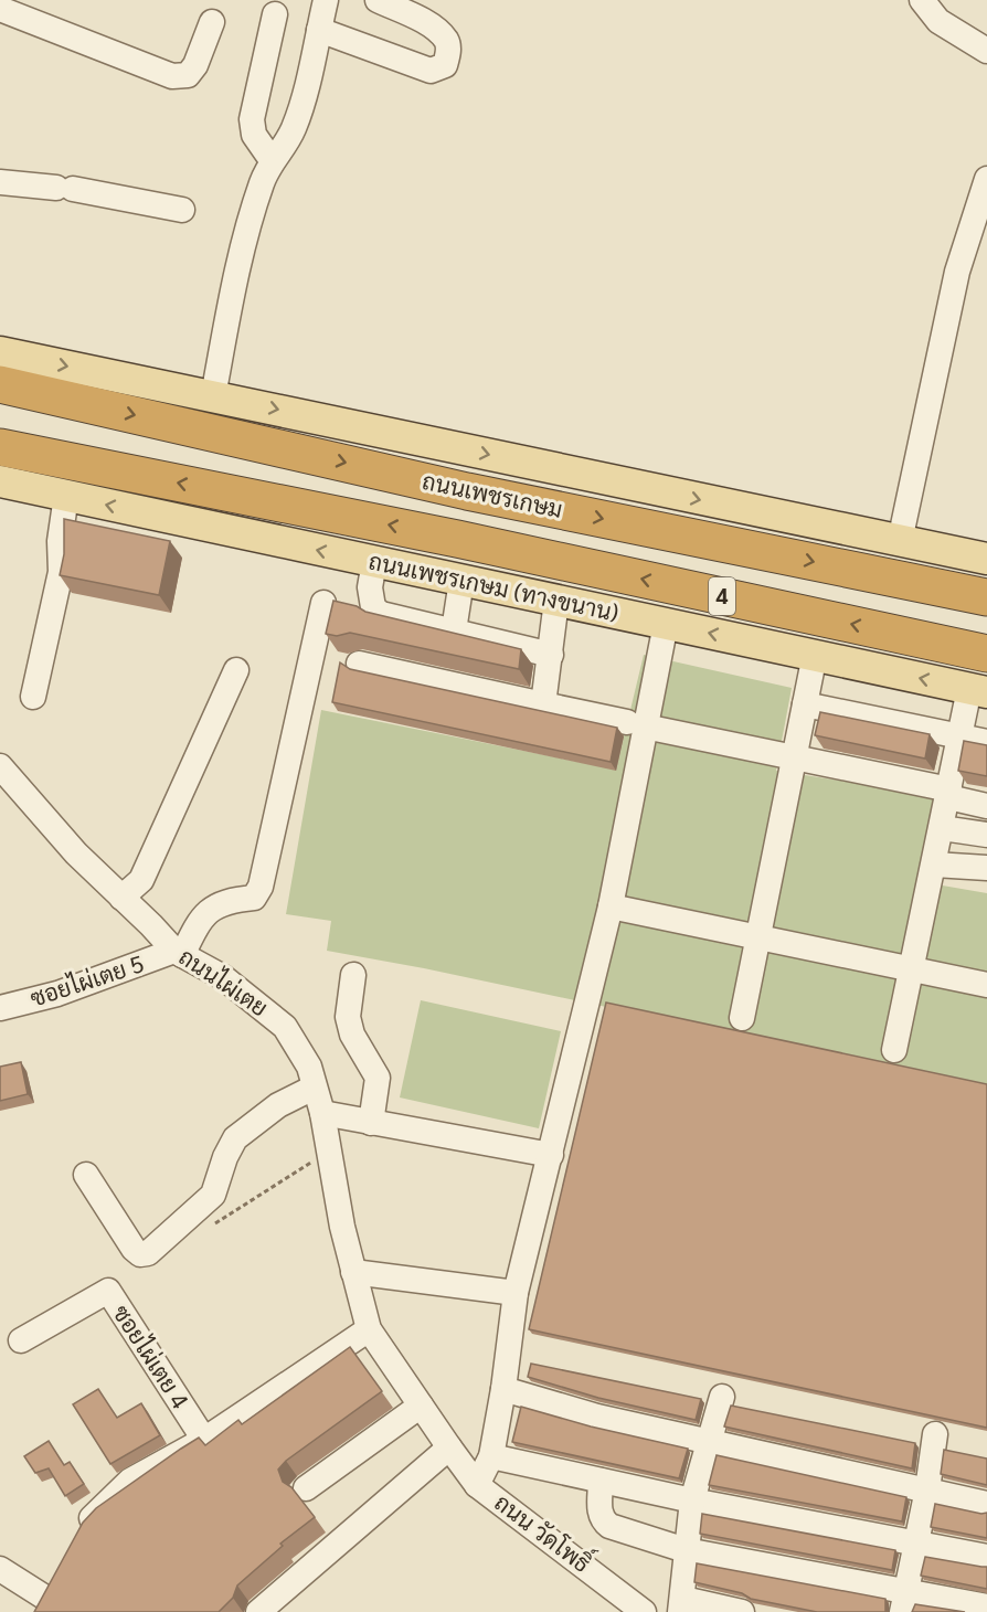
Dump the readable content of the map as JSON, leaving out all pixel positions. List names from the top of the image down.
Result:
{
  "streets": {
    "highway": ["ถนนเพชรเกษม", "4"],
    "main road": ["ถนนเพชรเกษม (ทางขนาน)"],
    "street": [
      "ซอยไผ่เตย 5",
      "ถนนไผ่เตย",
      "ซอยไผ่เตย 4",
      "ถนน วัดโพธิ์"
    ]
  },
  "crossings": [
    ["ซอยไผ่เตย 5", "ถนนไผ่เตย"],
    ["ถนนไผ่เตย", "ถนน วัดโพธิ์"]
  ]
}
